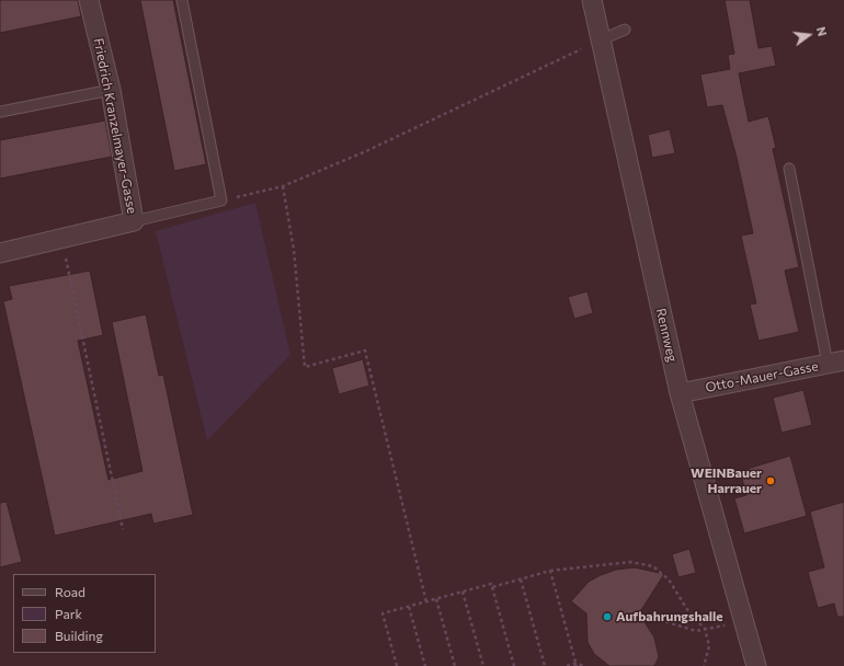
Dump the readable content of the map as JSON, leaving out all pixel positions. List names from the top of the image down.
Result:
{
  "streets": {
    "street": ["Friedrich Kranzelmayer-Gasse", "Rennweg", "Otto-Mauer-Gasse"]
  },
  "crossings": [
    ["Rennweg", "Otto-Mauer-Gasse"]
  ],
  "places": ["WEINBauer Harrauer", "Aufbahrungshalle"],
  "legend": ["Road", "Park", "Building"],
  "north": "right"
}
